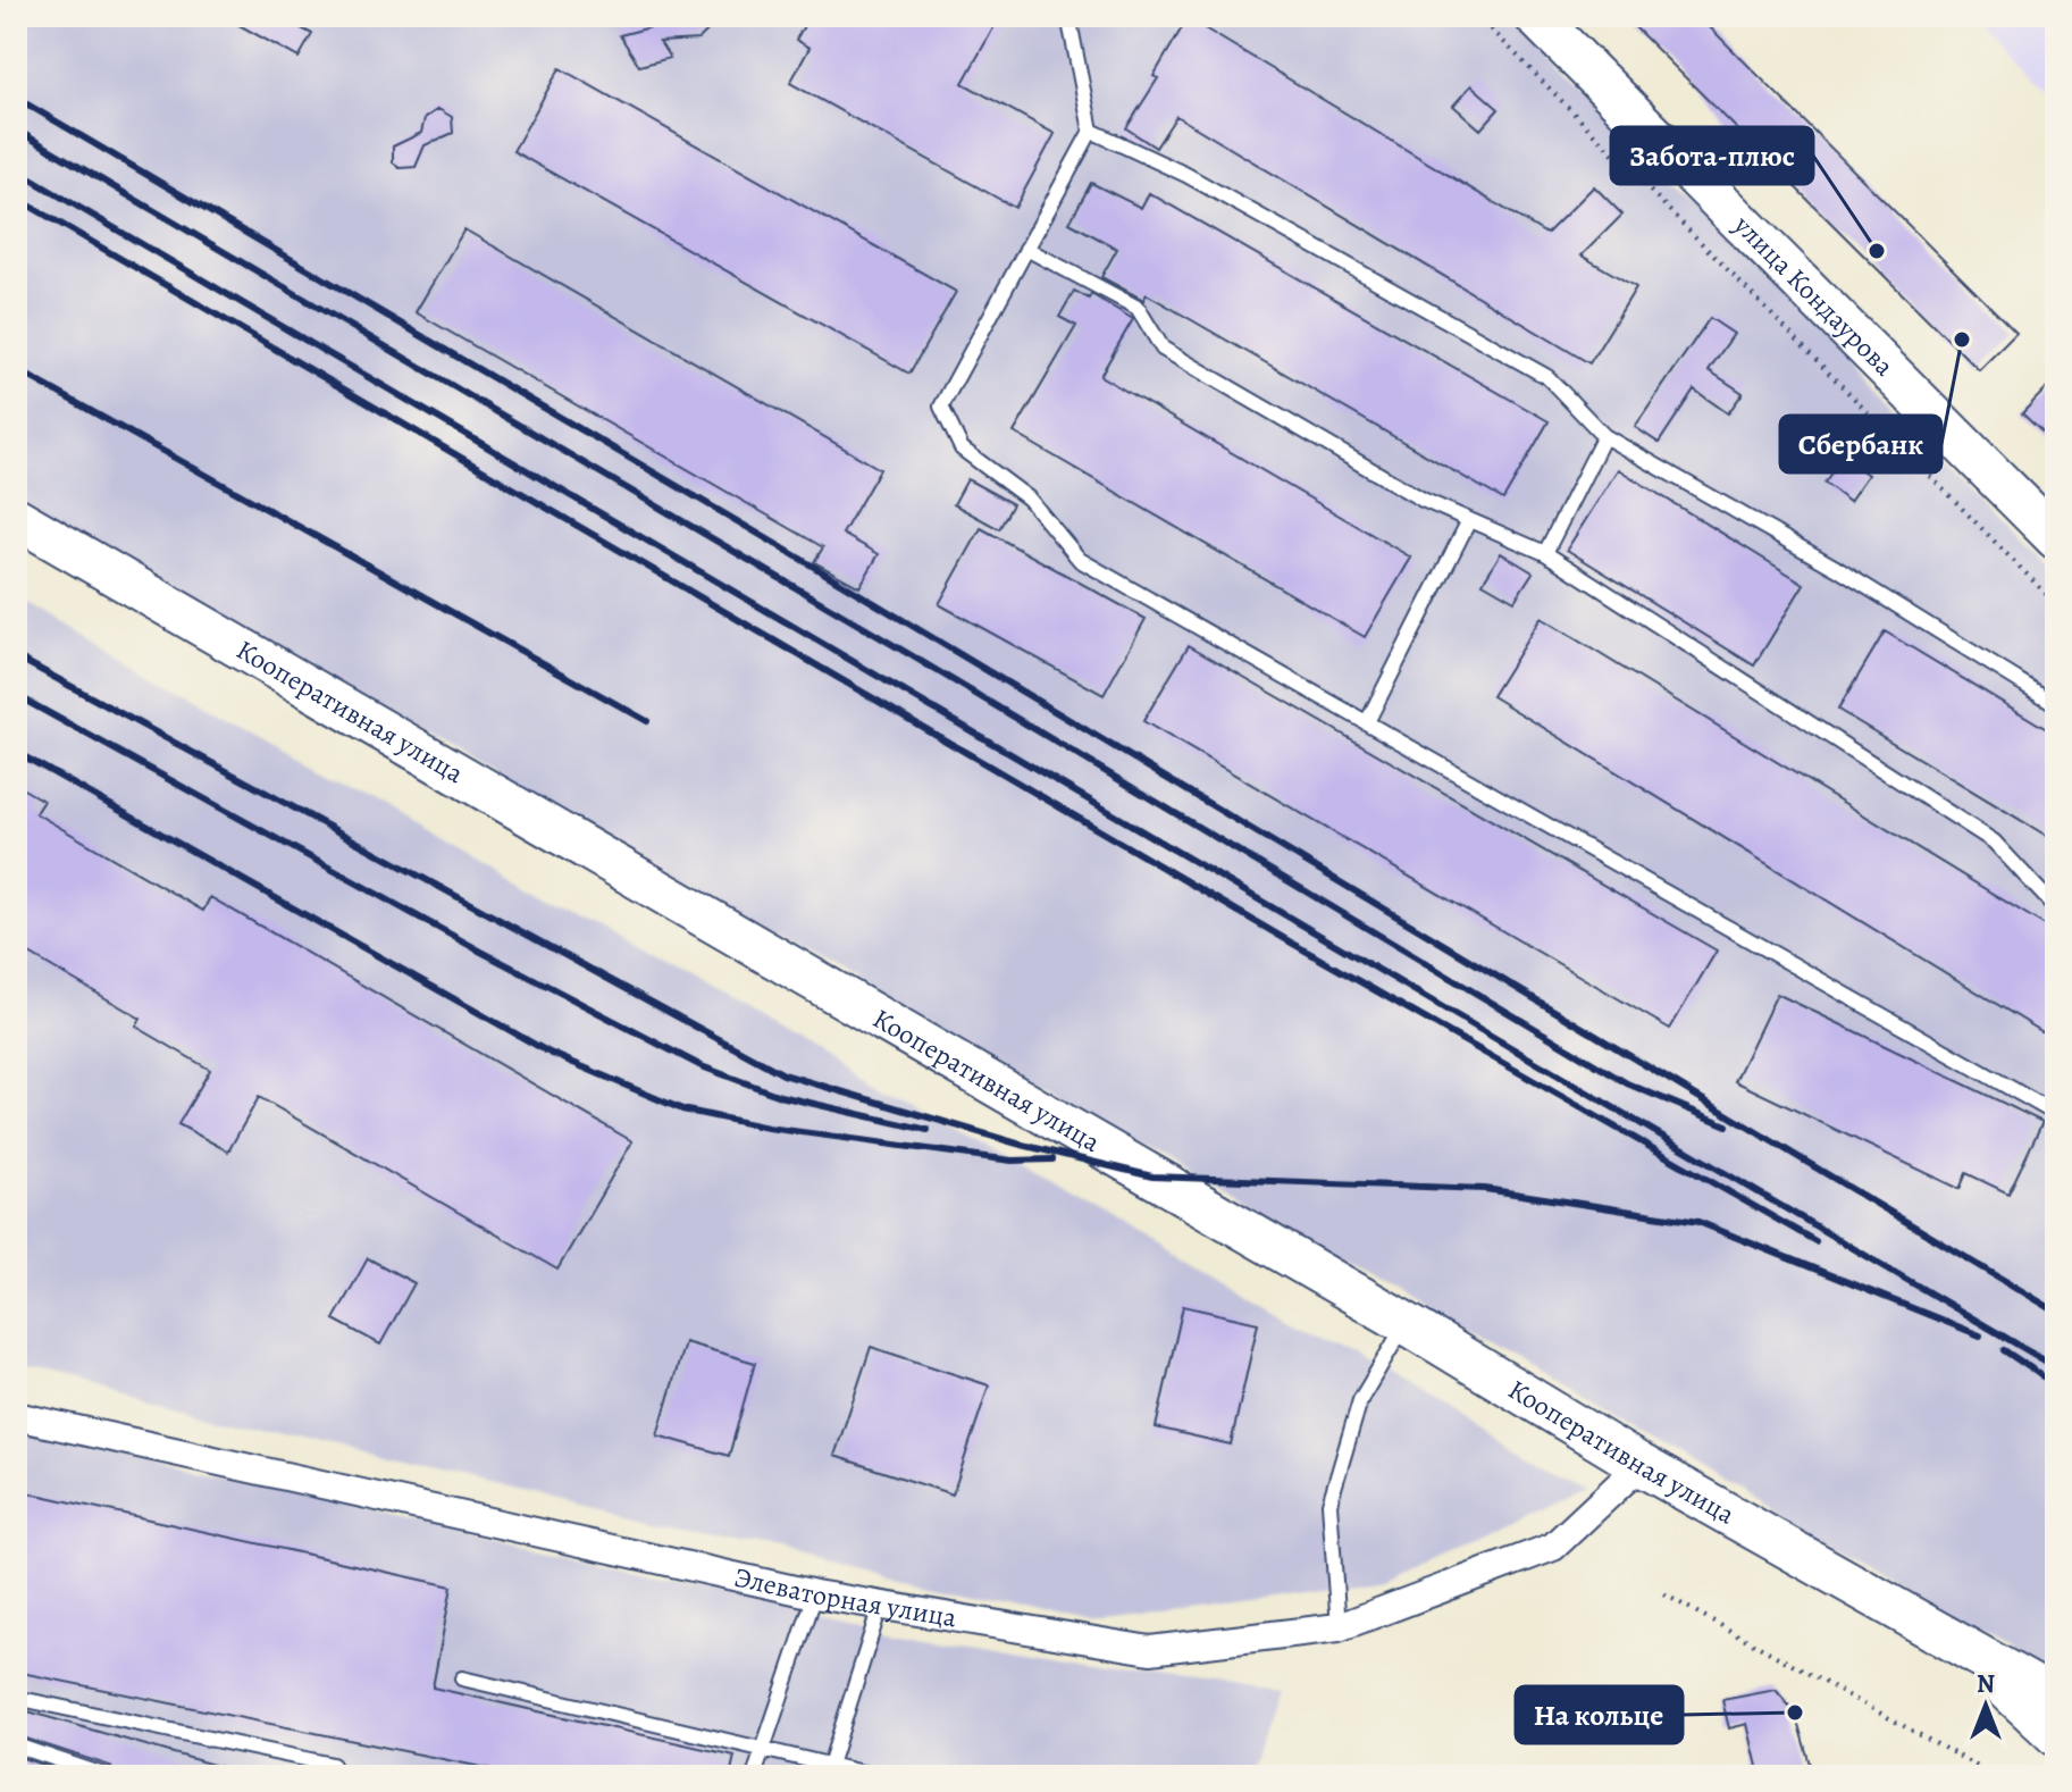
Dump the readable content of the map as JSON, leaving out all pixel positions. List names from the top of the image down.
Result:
{
  "streets": {
    "main road": ["улица Кондаурова", "Кооперативная улица"],
    "street": ["Элеваторная улица"]
  },
  "crossings": [
    ["Кооперативная улица", "Элеваторная улица"]
  ],
  "places": ["Забота-плюс", "Сбербанк", "На кольце"],
  "north": "top"
}
